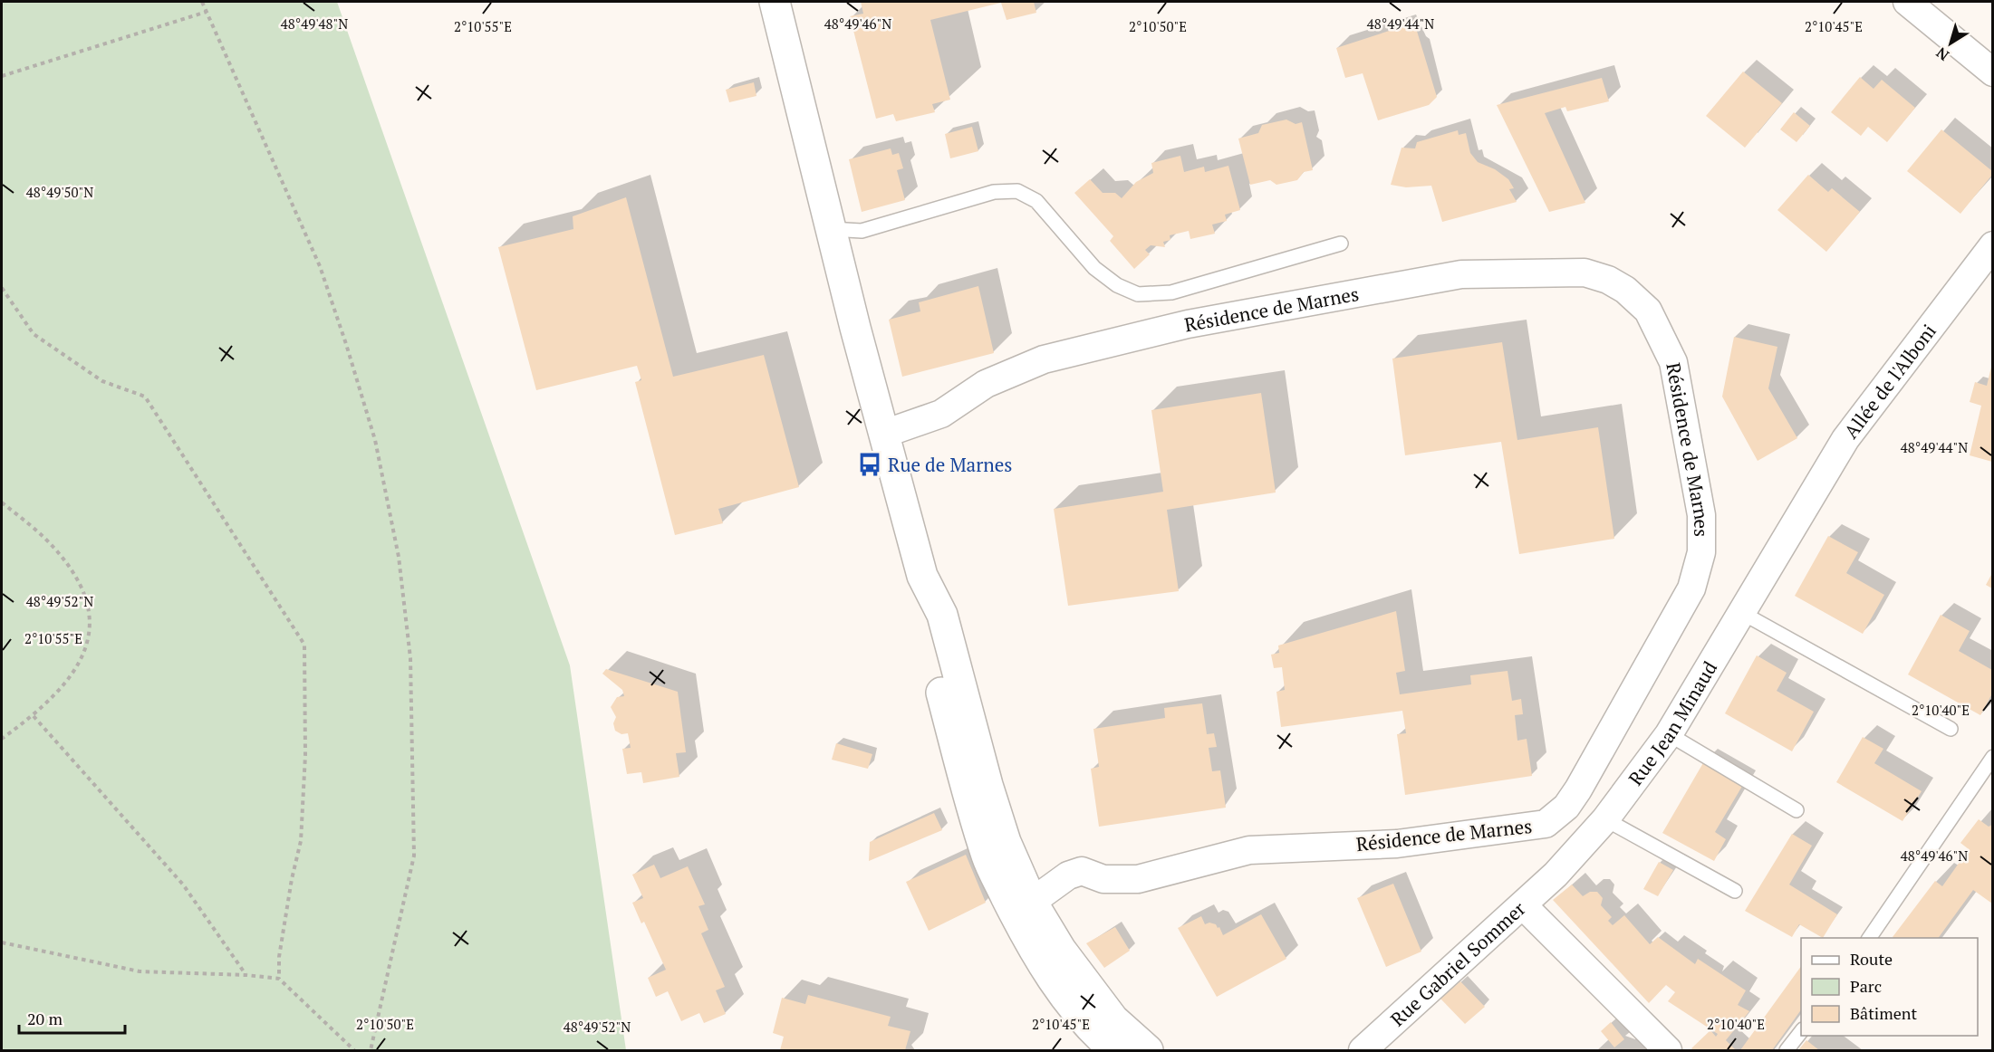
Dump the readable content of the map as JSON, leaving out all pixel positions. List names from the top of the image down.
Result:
{
  "streets": {
    "street": [
      "Résidence de Marnes",
      "Allée de l'Alboni",
      "Rue Jean Minaud",
      "Rue Gabriel Sommer"
    ]
  },
  "crossings": [
    ["Allée de l'Alboni", "Rue Jean Minaud"],
    ["Rue Jean Minaud", "Rue Gabriel Sommer"]
  ],
  "places": {
    "bus stop": ["Rue de Marnes"]
  },
  "legend": ["Route", "Parc", "Bâtiment"],
  "scale_bar": "20 m",
  "north": "bottom left",
  "coordinates": [
    "48°49'48\"N",
    "48°49'44\"N",
    "48°49'46\"N",
    "2°10'55\"E",
    "2°10'50\"E",
    "2°10'45\"E",
    "48°49'50\"N",
    "48°49'52\"N",
    "2°10'40\"E"
  ]
}
